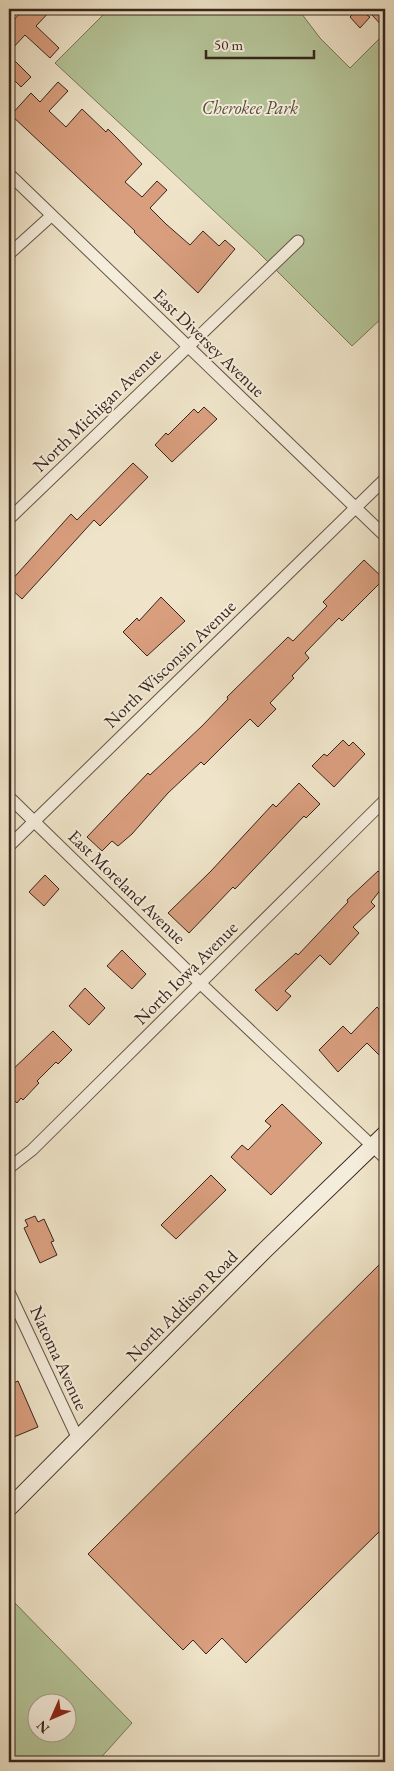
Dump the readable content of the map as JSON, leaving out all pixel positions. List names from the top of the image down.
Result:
{
  "streets": {
    "street": [
      "East Diversey Avenue",
      "North Michigan Avenue",
      "North Wisconsin Avenue",
      "East Moreland Avenue",
      "North Iowa Avenue",
      "North Addison Road",
      "Natoma Avenue"
    ]
  },
  "crossings": [
    ["East Diversey Avenue", "North Michigan Avenue"],
    ["East Diversey Avenue", "North Wisconsin Avenue"],
    ["North Wisconsin Avenue", "East Moreland Avenue"],
    ["East Moreland Avenue", "North Iowa Avenue"],
    ["East Moreland Avenue", "North Addison Road"],
    ["North Addison Road", "Natoma Avenue"]
  ],
  "parks": ["Cherokee Park"],
  "scale_bar": "50 m",
  "north": "bottom left"
}
